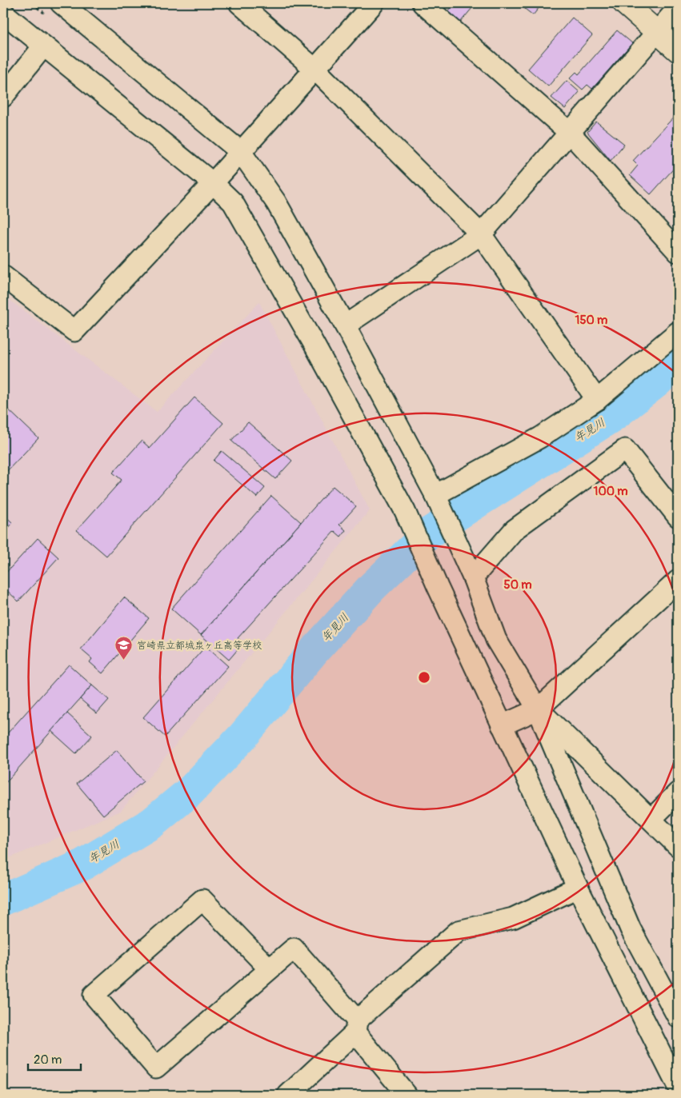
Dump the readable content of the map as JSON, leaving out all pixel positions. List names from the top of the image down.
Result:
{
  "water": ["年見川"],
  "places": {
    "school or university": ["宮崎県立都城泉ヶ丘高等学校"]
  },
  "scale_bar": "20 m",
  "rings": ["150 m", "100 m", "50 m"]
}
